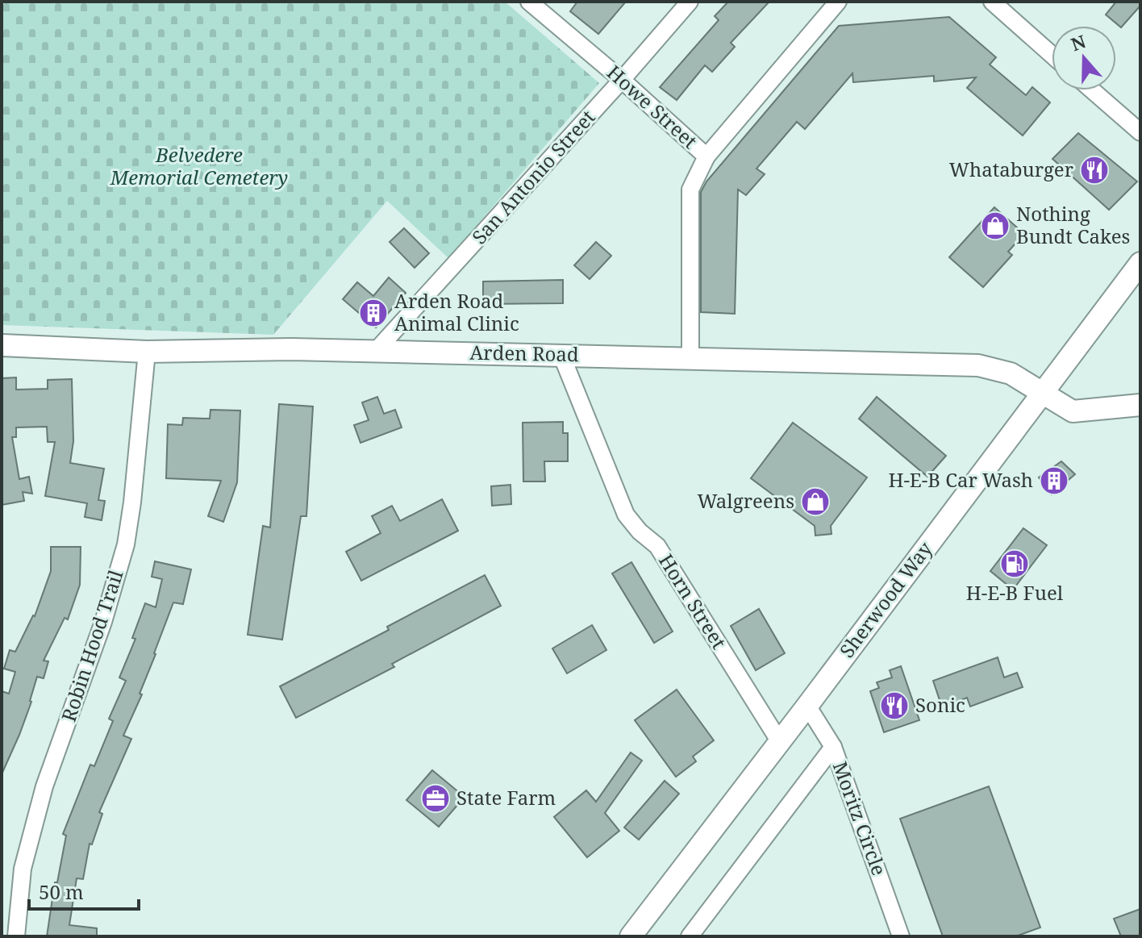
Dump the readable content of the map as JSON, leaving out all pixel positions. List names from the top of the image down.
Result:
{
  "streets": {
    "main road": ["Arden Road", "Sherwood Way"],
    "street": [
      "Howe Street",
      "San Antonio Street",
      "Horn Street",
      "Robin Hood Trail",
      "Moritz Circle"
    ]
  },
  "crossings": [
    ["Howe Street", "San Antonio Street"],
    ["Howe Street", "Arden Road"],
    ["San Antonio Street", "Arden Road"],
    ["Arden Road", "Sherwood Way"],
    ["Arden Road", "Horn Street"],
    ["Arden Road", "Robin Hood Trail"],
    ["Sherwood Way", "Horn Street"],
    ["Sherwood Way", "Moritz Circle"]
  ],
  "parks": ["Belvedere Memorial Cemetery"],
  "places": {
    "restaurant": ["Whataburger", "Sonic"],
    "shop": ["Nothing Bundt Cakes", "Walgreens"],
    "building": ["Arden Road Animal Clinic", "H-E-B Car Wash"],
    "fuel station": ["H-E-B Fuel"],
    "office": ["State Farm"]
  },
  "scale_bar": "50 m",
  "north": "top"
}
